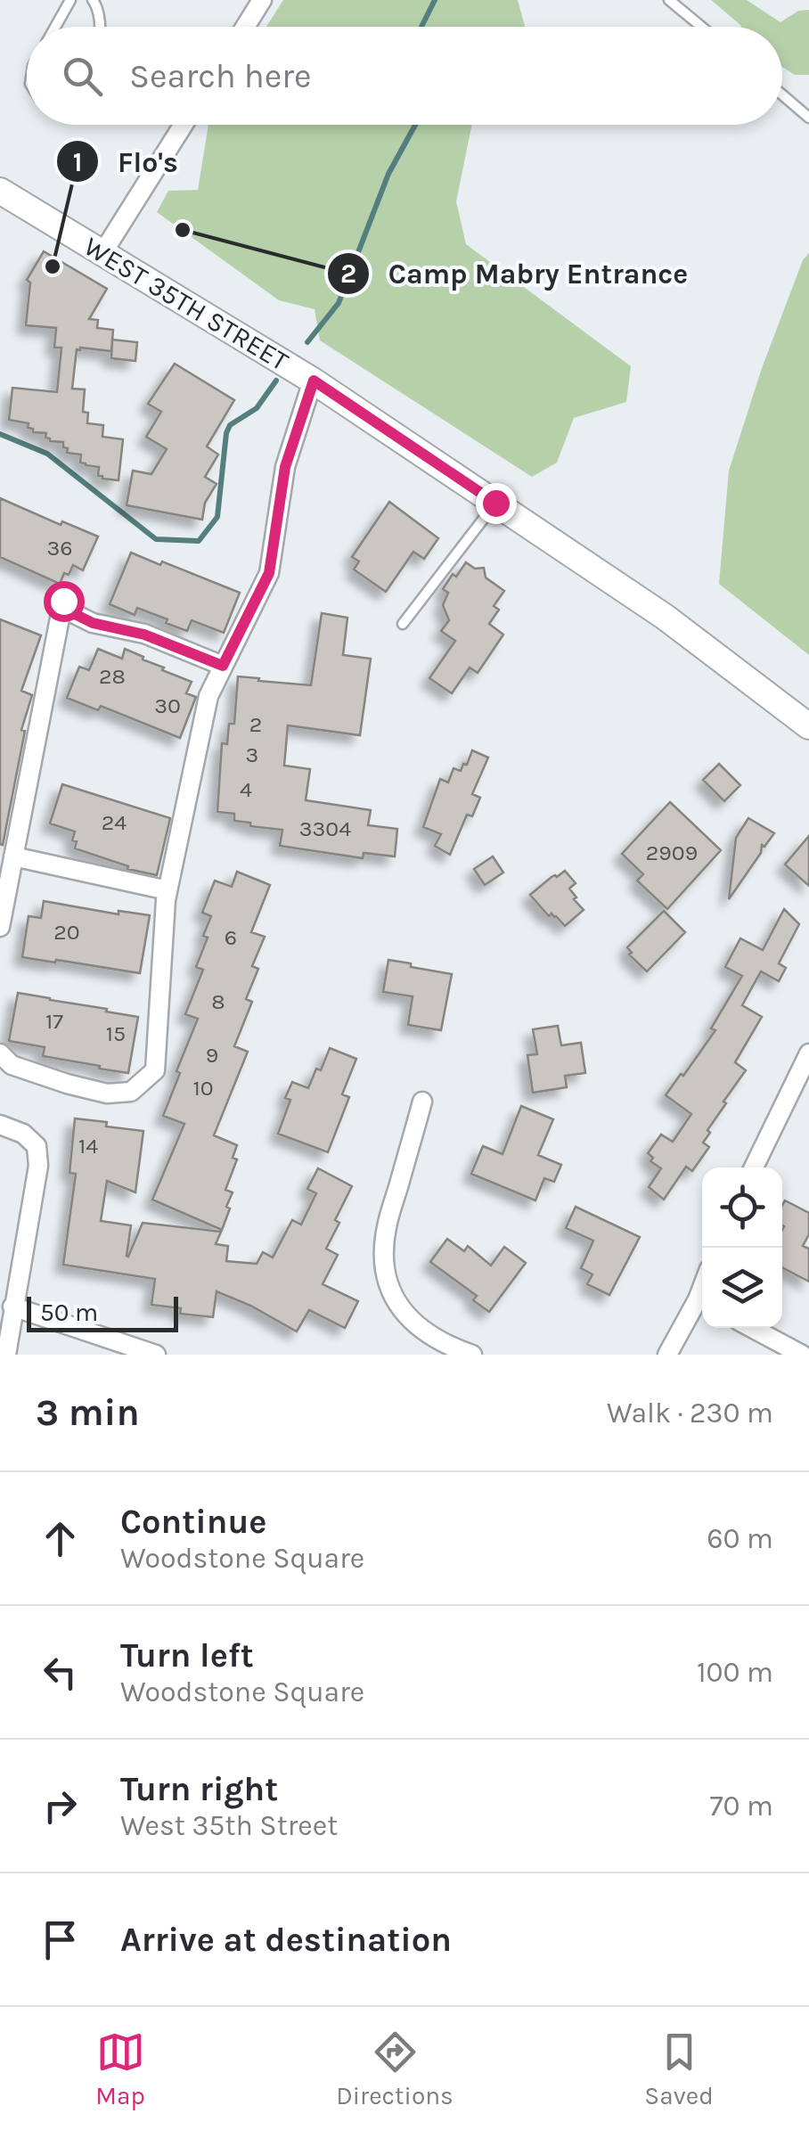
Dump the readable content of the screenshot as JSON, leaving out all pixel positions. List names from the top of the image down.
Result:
{
  "streets": {
    "street": ["WEST 35TH STREET"]
  },
  "places": ["Camp Mabry Entrance", "Flo's"],
  "house_numbers": [
    "36",
    "28",
    "30",
    "2",
    "3",
    "4",
    "24",
    "3304",
    "2909",
    "20",
    "6",
    "8",
    "17",
    "15",
    "9",
    "10",
    "14"
  ],
  "scale_bar": "50 m",
  "page": {
    "search": "Search here",
    "scale": "50 m",
    "heading": ["3 min", "Walk · 230 m"],
    "list": [
      ["Continue", "Woodstone Square", "60 m"],
      ["Turn left", "Woodstone Square", "100 m"],
      ["Turn right", "West 35th Street", "70 m"],
      "Arrive at destination"
    ],
    "nav": ["Map", "Directions", "Saved"]
  }
}
